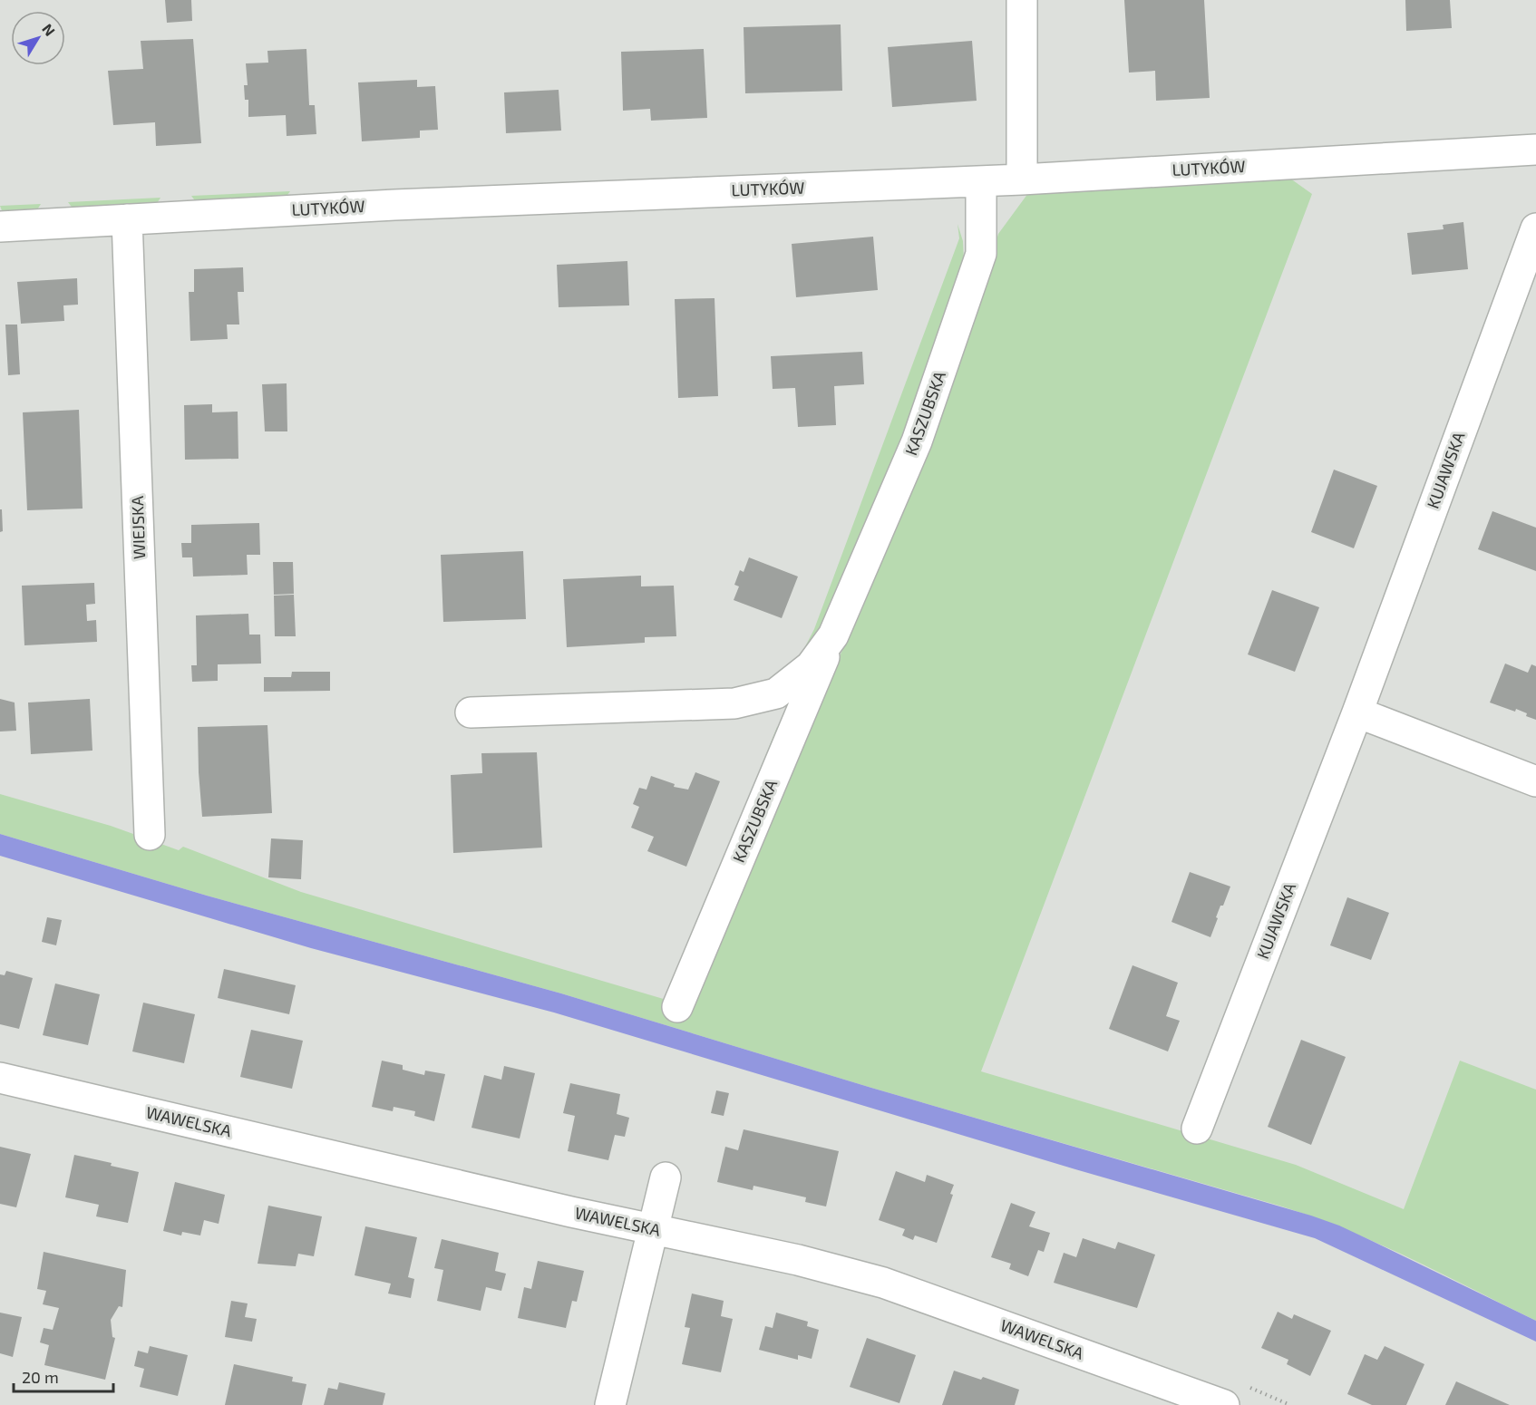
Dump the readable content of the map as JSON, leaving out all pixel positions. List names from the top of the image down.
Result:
{
  "streets": {
    "street": [
      "LUTYKÓW",
      "KASZUBSKA",
      "KUJAWSKA",
      "WIEJSKA",
      "WAWELSKA"
    ]
  },
  "crossings": [
    ["LUTYKÓW", "KASZUBSKA"],
    ["LUTYKÓW", "WIEJSKA"]
  ],
  "scale_bar": "20 m",
  "north": "top right"
}
